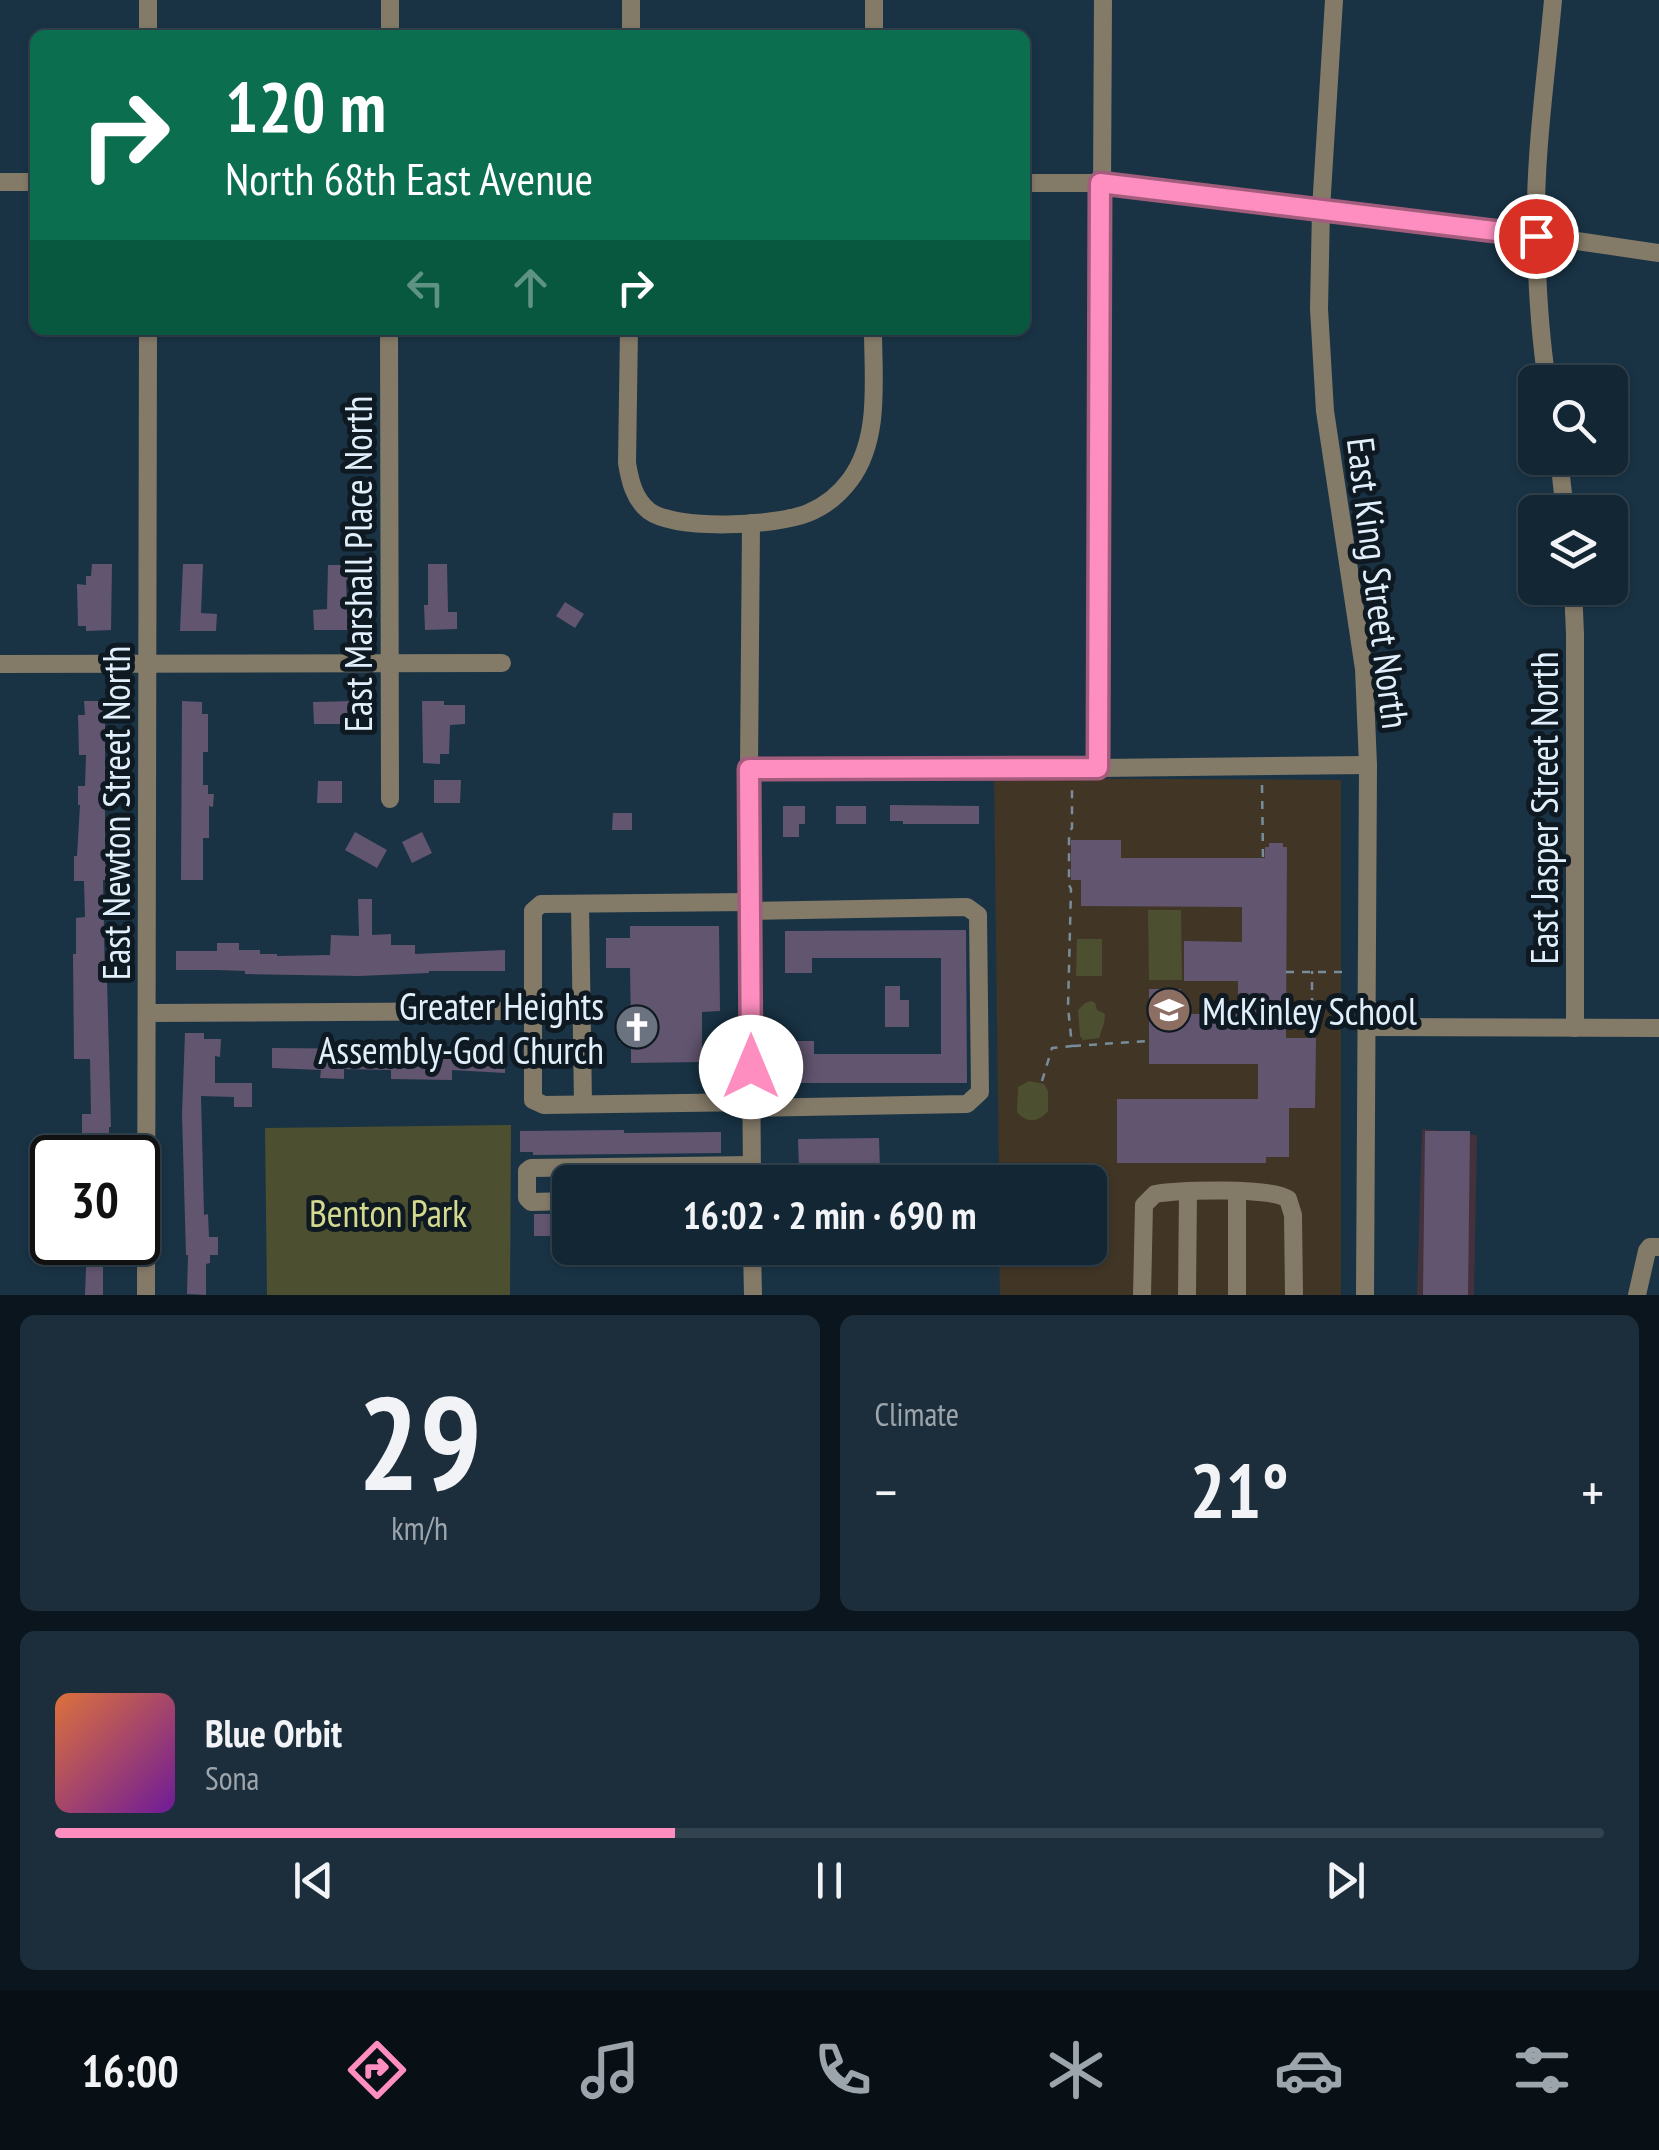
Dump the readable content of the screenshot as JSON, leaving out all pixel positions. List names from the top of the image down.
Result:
{
  "streets": {
    "street": [
      "East Marshall Place North",
      "East King Street North",
      "East Jasper Street North",
      "East Newton Street North"
    ]
  },
  "parks": ["Benton Park"],
  "places": {
    "school or university": ["McKinley School"],
    "church": ["Greater Heights Assembly-God Church"]
  },
  "page": {
    "turn": ["120 m", "North 68th East Avenue"],
    "limit": "30",
    "trip": "16:02 · 2 min · 690 m",
    "tile": [
      ["29", "km/h"],
      "Climate"
    ],
    "heat": ["−", "21°", "+"],
    "song": ["Blue Orbit", "Sona"],
    "tabs": "16:00"
  }
}
